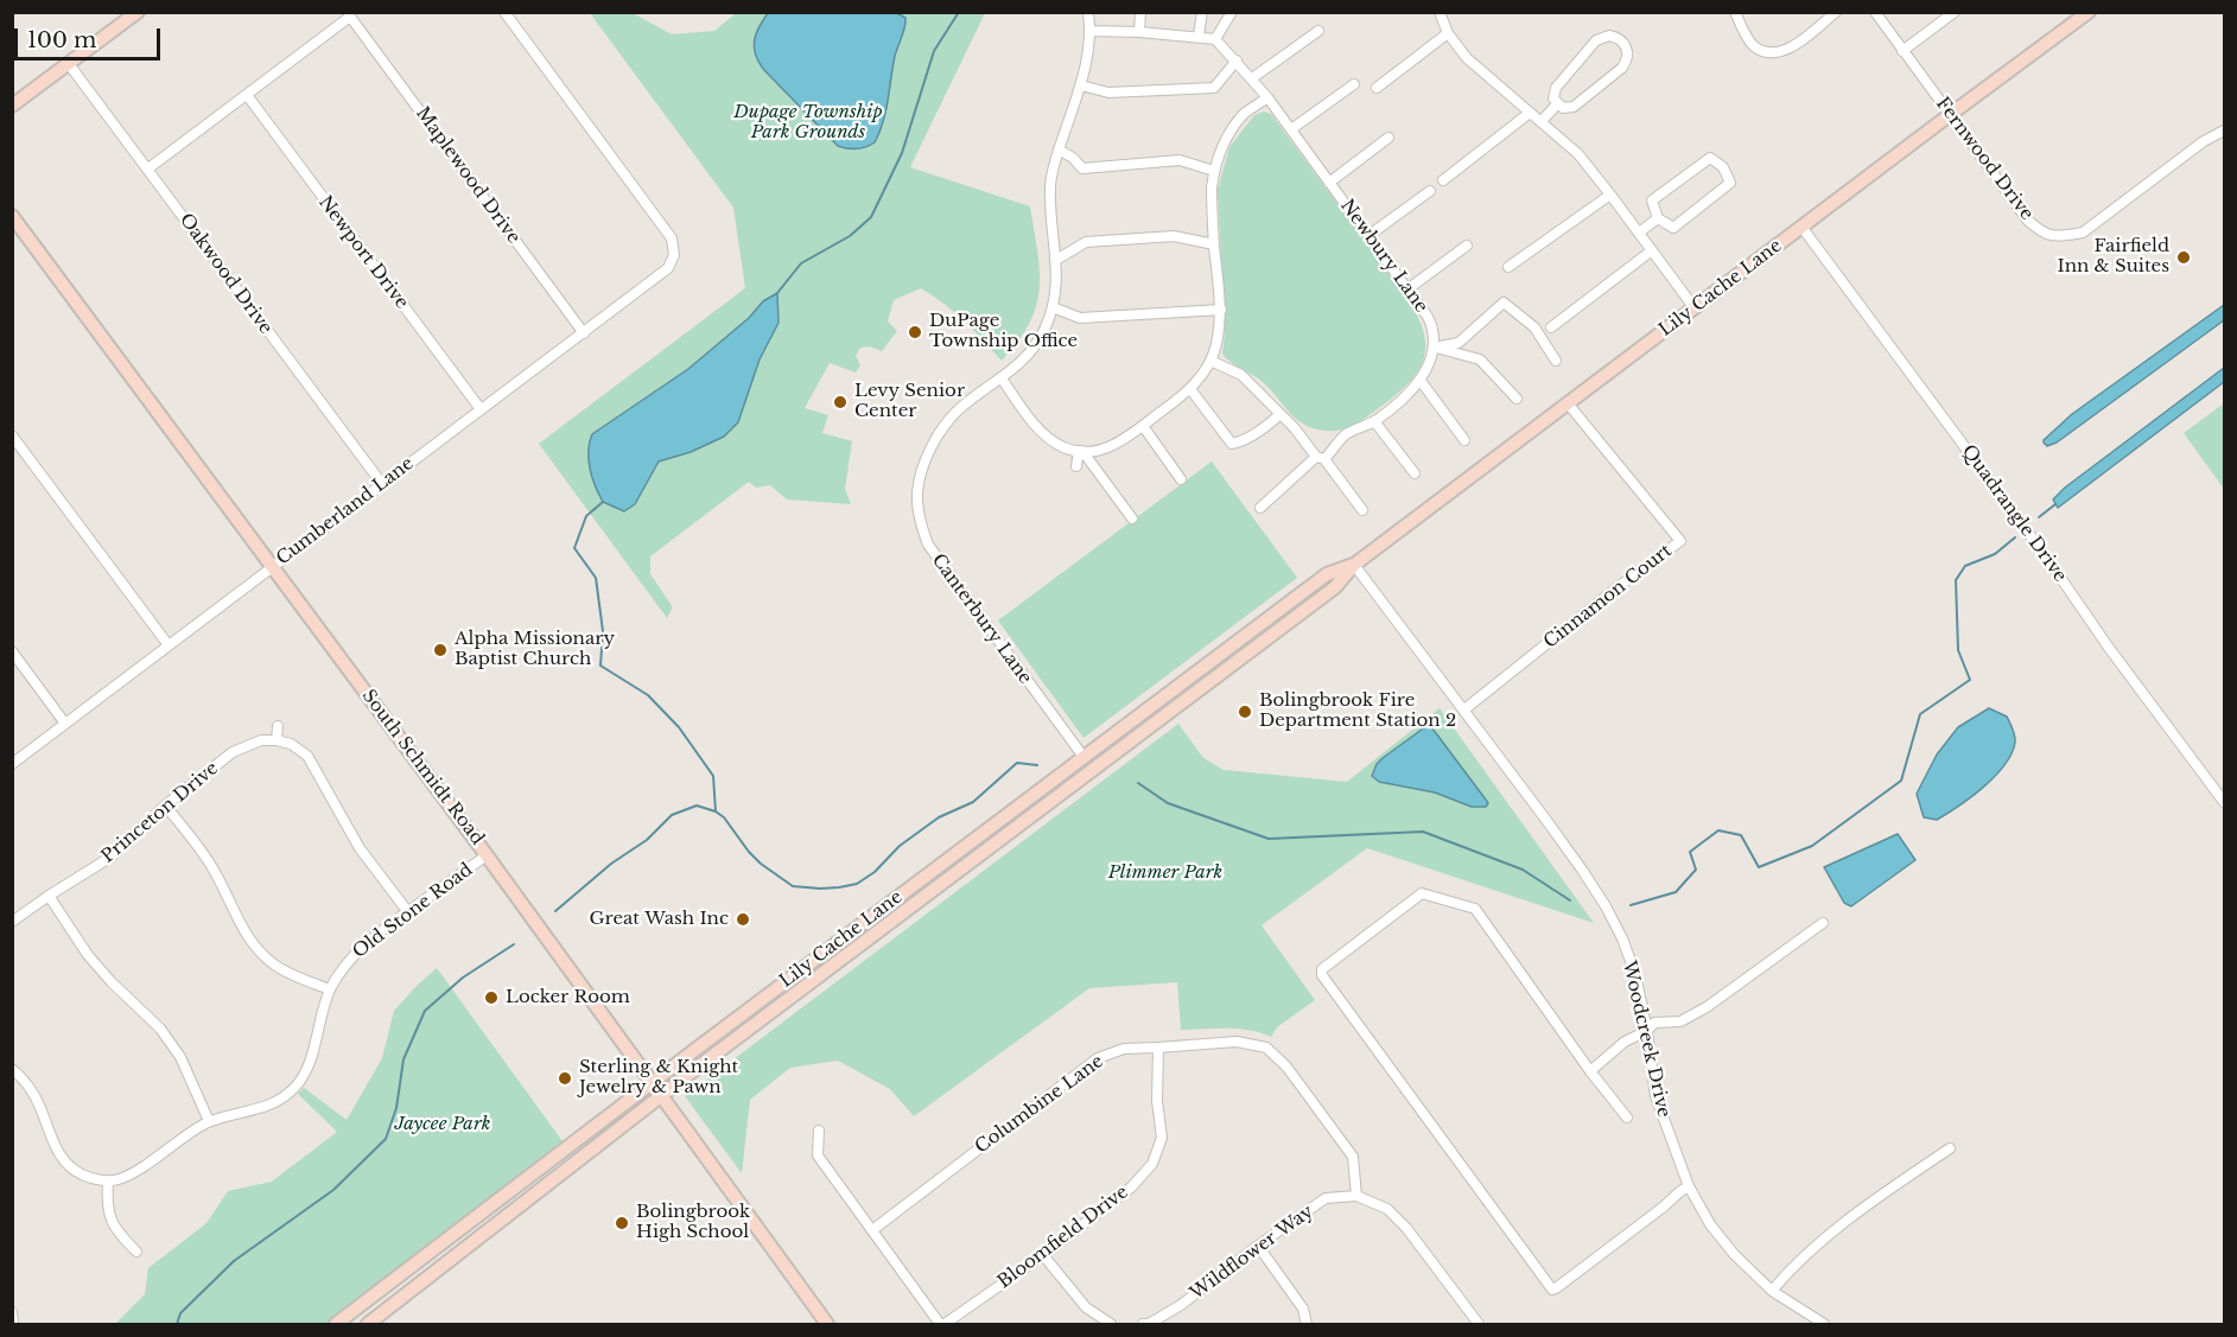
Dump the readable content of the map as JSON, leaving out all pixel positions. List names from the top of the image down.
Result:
{
  "streets": {
    "street": [
      "Fernwood Drive",
      "Maplewood Drive",
      "Newport Drive",
      "Newbury Lane",
      "Oakwood Drive",
      "Lily Cache Lane",
      "Cumberland Lane",
      "Quadrangle Drive",
      "Cinnamon Court",
      "Canterbury Lane",
      "South Schmidt Road",
      "Princeton Drive",
      "Old Stone Road",
      "Woodcreek Drive",
      "Columbine Lane",
      "Bloomfield Drive",
      "Wildflower Way"
    ]
  },
  "crossings": [
    ["Fernwood Drive", "Lily Cache Lane"],
    ["Maplewood Drive", "Newport Drive"],
    ["Maplewood Drive", "Cumberland Lane"],
    ["Newport Drive", "Cumberland Lane"],
    ["Oakwood Drive", "Cumberland Lane"],
    ["Lily Cache Lane", "Quadrangle Drive"],
    ["Lily Cache Lane", "Cinnamon Court"],
    ["Lily Cache Lane", "Canterbury Lane"],
    ["Lily Cache Lane", "South Schmidt Road"],
    ["Lily Cache Lane", "Woodcreek Drive"],
    ["Cumberland Lane", "South Schmidt Road"],
    ["Cinnamon Court", "Woodcreek Drive"],
    ["South Schmidt Road", "Old Stone Road"],
    ["Columbine Lane", "Bloomfield Drive"],
    ["Columbine Lane", "Wildflower Way"]
  ],
  "parks": ["Dupage Township Park Grounds", "Plimmer Park", "Jaycee Park"],
  "places": [
    "Fairfield Inn & Suites",
    "DuPage Township Office",
    "Levy Senior Center",
    "Alpha Missionary Baptist Church",
    "Bolingbrook Fire Department Station 2",
    "Great Wash Inc",
    "Locker Room",
    "Sterling & Knight Jewelry & Pawn",
    "Bolingbrook High School"
  ],
  "scale_bar": "100 m"
}
